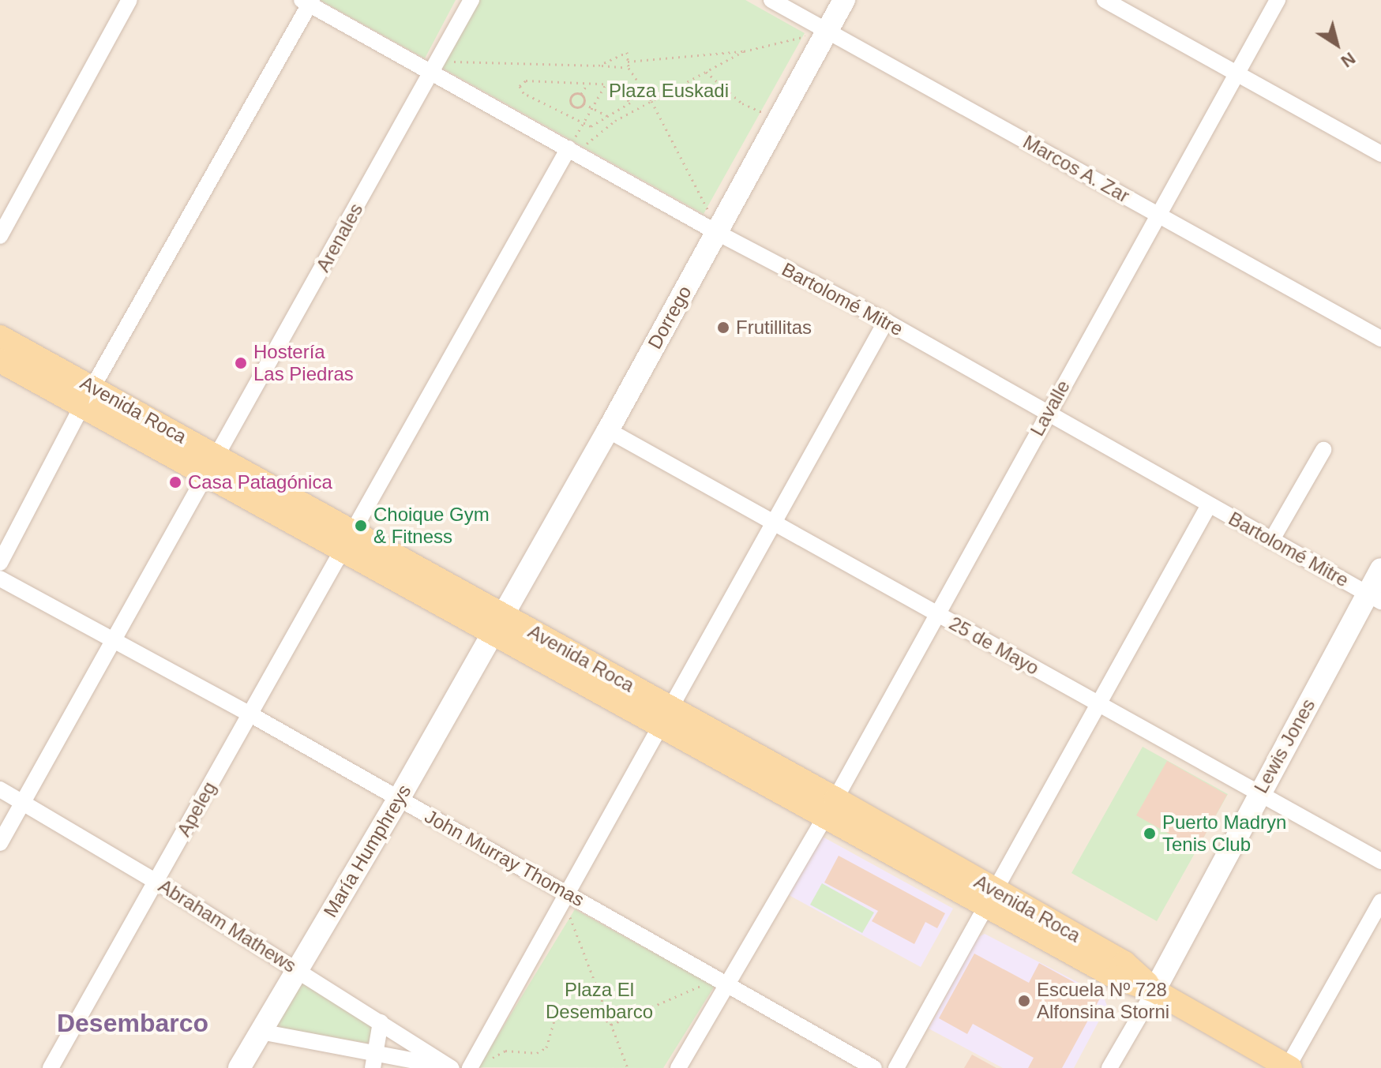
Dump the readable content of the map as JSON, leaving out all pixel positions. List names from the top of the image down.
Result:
{
  "streets": {
    "main road": [
      "Dorrego",
      "Avenida Roca",
      "Lewis Jones",
      "María Humphreys"
    ],
    "street": [
      "Marcos A. Zar",
      "Arenales",
      "Bartolomé Mitre",
      "Lavalle",
      "25 de Mayo",
      "Apeleg",
      "John Murray Thomas",
      "Abraham Mathews"
    ]
  },
  "crossings": [
    ["Marcos A. Zar", "Dorrego"],
    ["Marcos A. Zar", "Lavalle"],
    ["Arenales", "Bartolomé Mitre"],
    ["Arenales", "Avenida Roca"],
    ["Arenales", "John Murray Thomas"],
    ["Arenales", "Abraham Mathews"],
    ["Bartolomé Mitre", "Dorrego"],
    ["Bartolomé Mitre", "Lavalle"],
    ["Bartolomé Mitre", "Lewis Jones"],
    ["Bartolomé Mitre", "Apeleg"],
    ["Dorrego", "Avenida Roca"],
    ["Dorrego", "25 de Mayo"],
    ["Dorrego", "María Humphreys"],
    ["Lavalle", "Avenida Roca"],
    ["Lavalle", "25 de Mayo"],
    ["Lavalle", "John Murray Thomas"],
    ["Avenida Roca", "Lewis Jones"],
    ["Avenida Roca", "Apeleg"],
    ["Avenida Roca", "María Humphreys"],
    ["25 de Mayo", "Lewis Jones"],
    ["Apeleg", "John Murray Thomas"],
    ["Apeleg", "Abraham Mathews"],
    ["María Humphreys", "John Murray Thomas"],
    ["María Humphreys", "Abraham Mathews"]
  ],
  "districts": ["Desembarco"],
  "parks": ["Plaza Euskadi", "Plaza El Desembarco"],
  "places": [
    "Frutillitas",
    "Hostería Las Piedras",
    "Casa Patagónica",
    "Choique Gym & Fitness",
    "Puerto Madryn Tenis Club",
    "Escuela Nº 728 Alfonsina Storni"
  ],
  "north": "bottom right"
}
